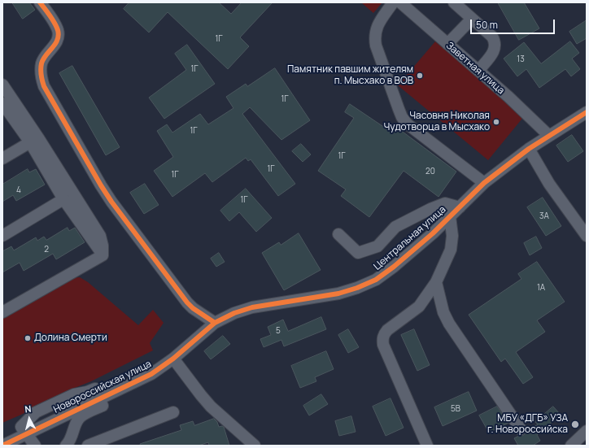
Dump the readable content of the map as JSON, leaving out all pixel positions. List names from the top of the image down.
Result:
{
  "streets": {
    "street": ["Заветная улица", "Центральная улица", "Новороссийская улица"]
  },
  "crossings": [
    ["Заветная улица", "Центральная улица"],
    ["Центральная улица", "Новороссийская улица"]
  ],
  "places": [
    "Памятник павшим жителям п. Мысхако в ВОВ",
    "Часовня Николая Чудотворца в Мысхако",
    "Долина Смерти",
    "МБУ «ДГБ» УЗА г. Новороссийска"
  ],
  "house_numbers": [
    "1Г",
    "13",
    "1Г",
    "1Г",
    "1Г",
    "1Г",
    "1Г",
    "20",
    "1Г",
    "4",
    "1Г",
    "3А",
    "2",
    "1А",
    "5",
    "5В"
  ],
  "scale_bar": "50 m",
  "north": "top"
}
